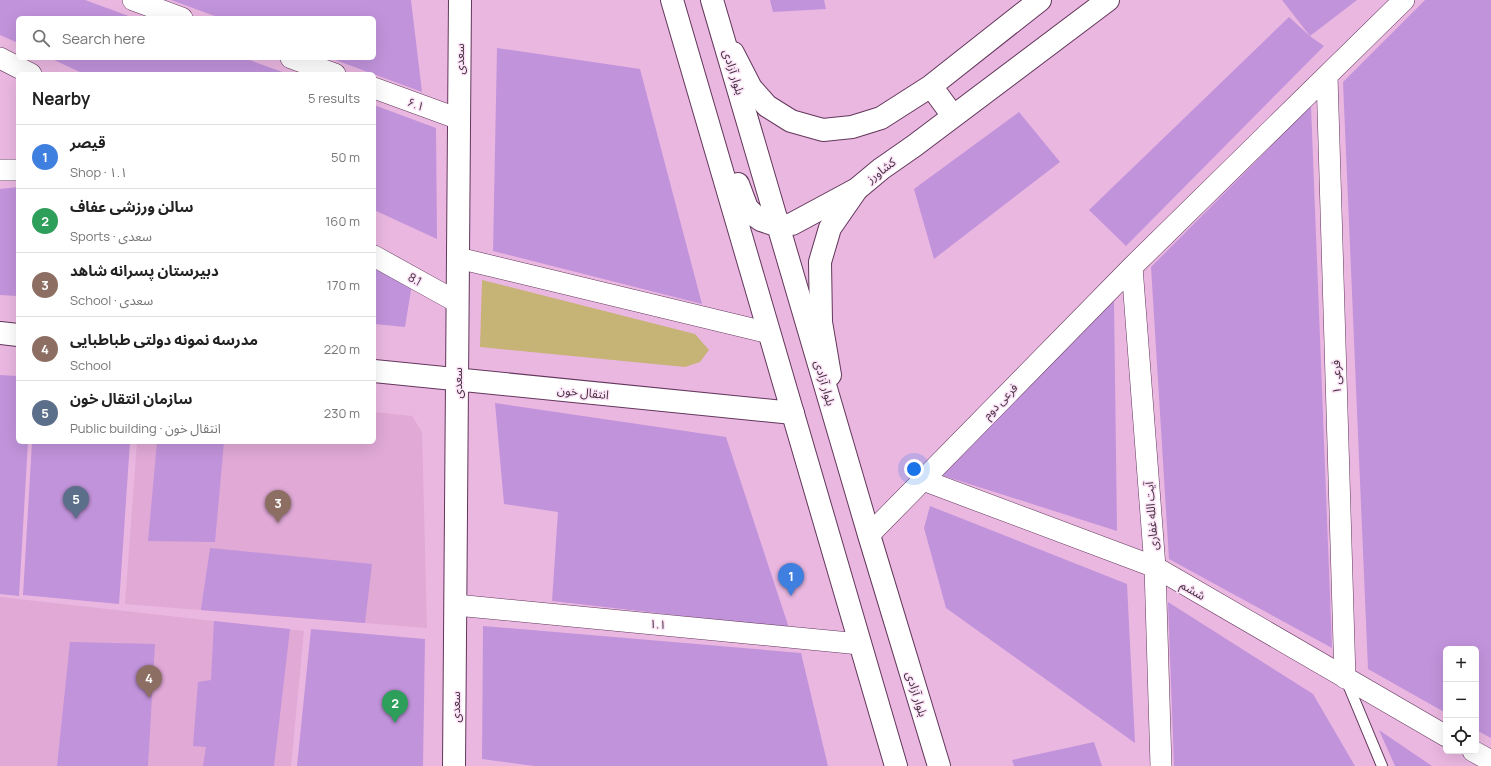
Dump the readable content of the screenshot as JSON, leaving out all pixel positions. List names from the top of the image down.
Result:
{
  "streets": {
    "main road": [
      "سعدی",
      "بلوار آزادی",
      "کشاورز",
      "انتقال خون"
    ],
    "street": [
      "۶.۱",
      "8.1",
      "فرعی ۱",
      "فرعی دوم",
      "آیت الله غفاری",
      "ششم",
      "۱.۱"
    ]
  },
  "crossings": [
    ["سعدی", "۶.۱"],
    ["سعدی", "8.1"],
    ["سعدی", "انتقال خون"],
    ["سعدی", "۱.۱"],
    ["بلوار آزادی", "کشاورز"],
    ["بلوار آزادی", "فرعی دوم"],
    ["فرعی ۱", "فرعی دوم"],
    ["فرعی ۱", "ششم"],
    ["فرعی دوم", "آیت الله غفاری"],
    ["فرعی دوم", "ششم"],
    ["آیت الله غفاری", "ششم"]
  ],
  "page": {
    "search": "Search here",
    "heading": ["Nearby", "5 results"],
    "list": [
      {
        "mark": "1",
        "name": "قیصر",
        "note": "Shop · ۱.۱",
        "value": "50 m"
      },
      {
        "mark": "2",
        "name": "سالن ورزشی عفاف",
        "note": "Sports · سعدی",
        "value": "160 m"
      },
      {
        "mark": "3",
        "name": "دبیرستان پسرانه شاهد",
        "note": "School · سعدی",
        "value": "170 m"
      },
      {
        "mark": "4",
        "name": "مدرسه نمونه دولتی طباطبایی",
        "note": "School",
        "value": "220 m"
      },
      {
        "mark": "5",
        "name": "سازمان انتقال خون",
        "note": "Public building · انتقال خون",
        "value": "230 m"
      }
    ],
    "pins": [
      "5",
      "3",
      "1",
      "4",
      "2"
    ],
    "map_buttons": ["+", "−"]
  }
}
